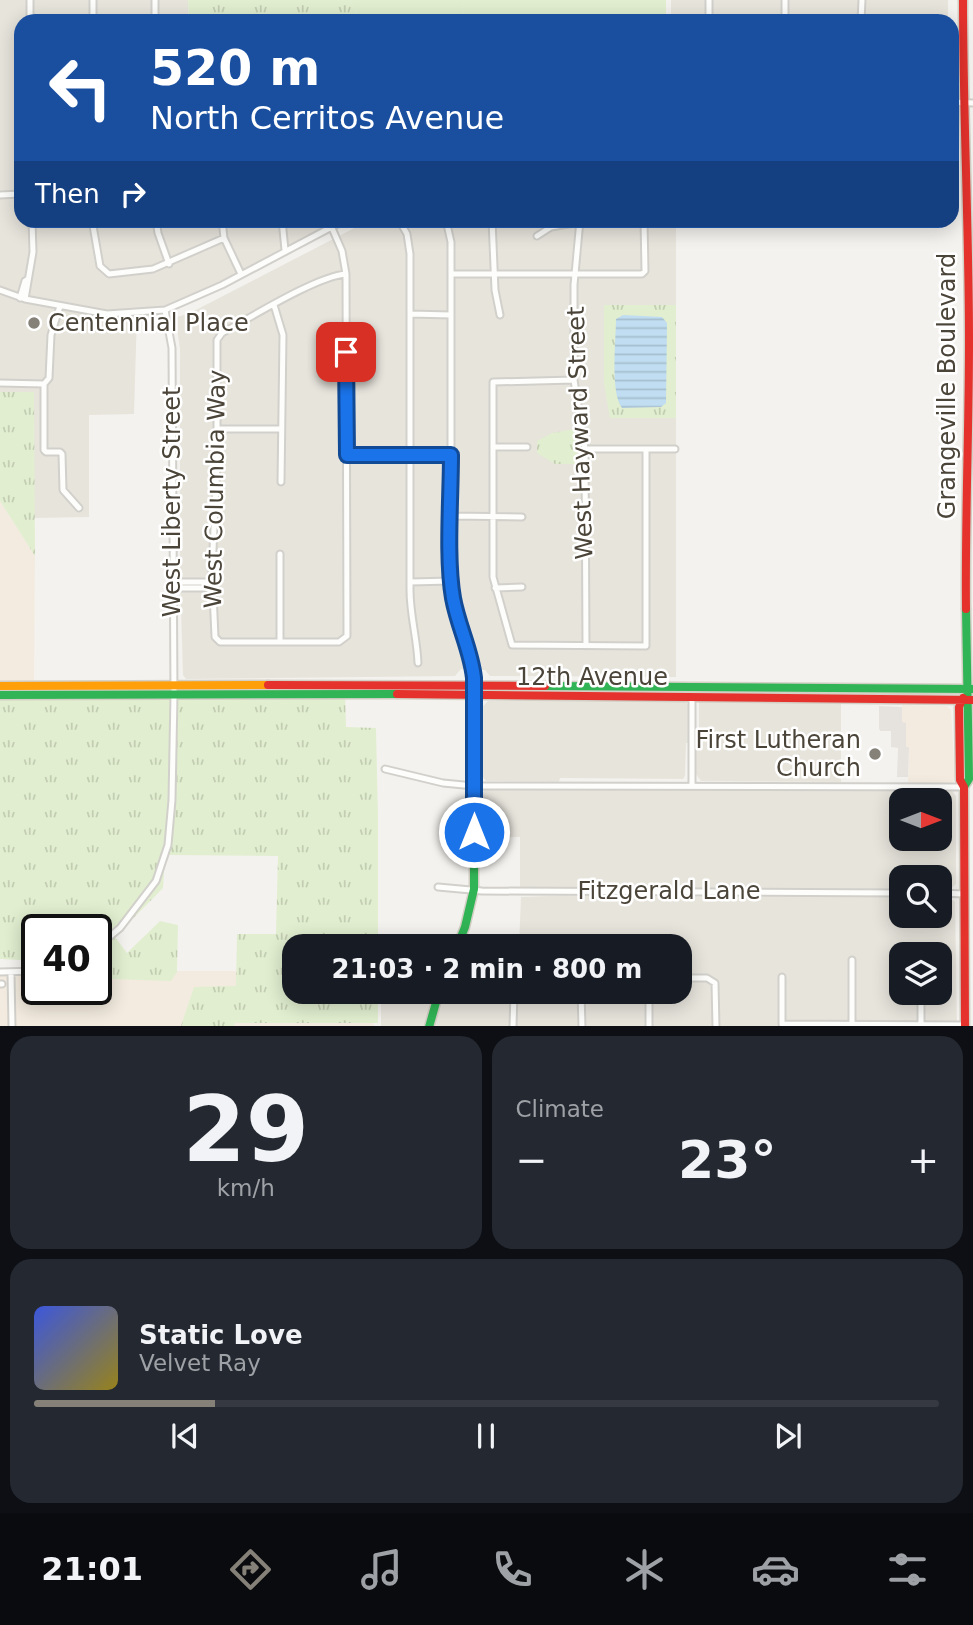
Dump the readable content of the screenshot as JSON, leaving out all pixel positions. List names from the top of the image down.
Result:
{
  "streets": {
    "main road": ["Grangeville Boulevard", "12th Avenue"],
    "street": [
      "West Hayward Street",
      "West Columbia Way",
      "West Liberty Street",
      "Fitzgerald Lane"
    ]
  },
  "crossings": [
    ["Grangeville Boulevard", "12th Avenue"],
    ["West Liberty Street", "12th Avenue"]
  ],
  "places": ["Centennial Place", "First Lutheran Church"],
  "north": "right",
  "page": {
    "turn": ["520 m", "North Cerritos Avenue"],
    "then": "Then",
    "limit": "40",
    "trip": "21:03 · 2 min · 800 m",
    "tile": [
      ["29", "km/h"],
      "Climate"
    ],
    "heat": ["−", "23°", "+"],
    "song": ["Static Love", "Velvet Ray"],
    "tabs": "21:01"
  }
}
